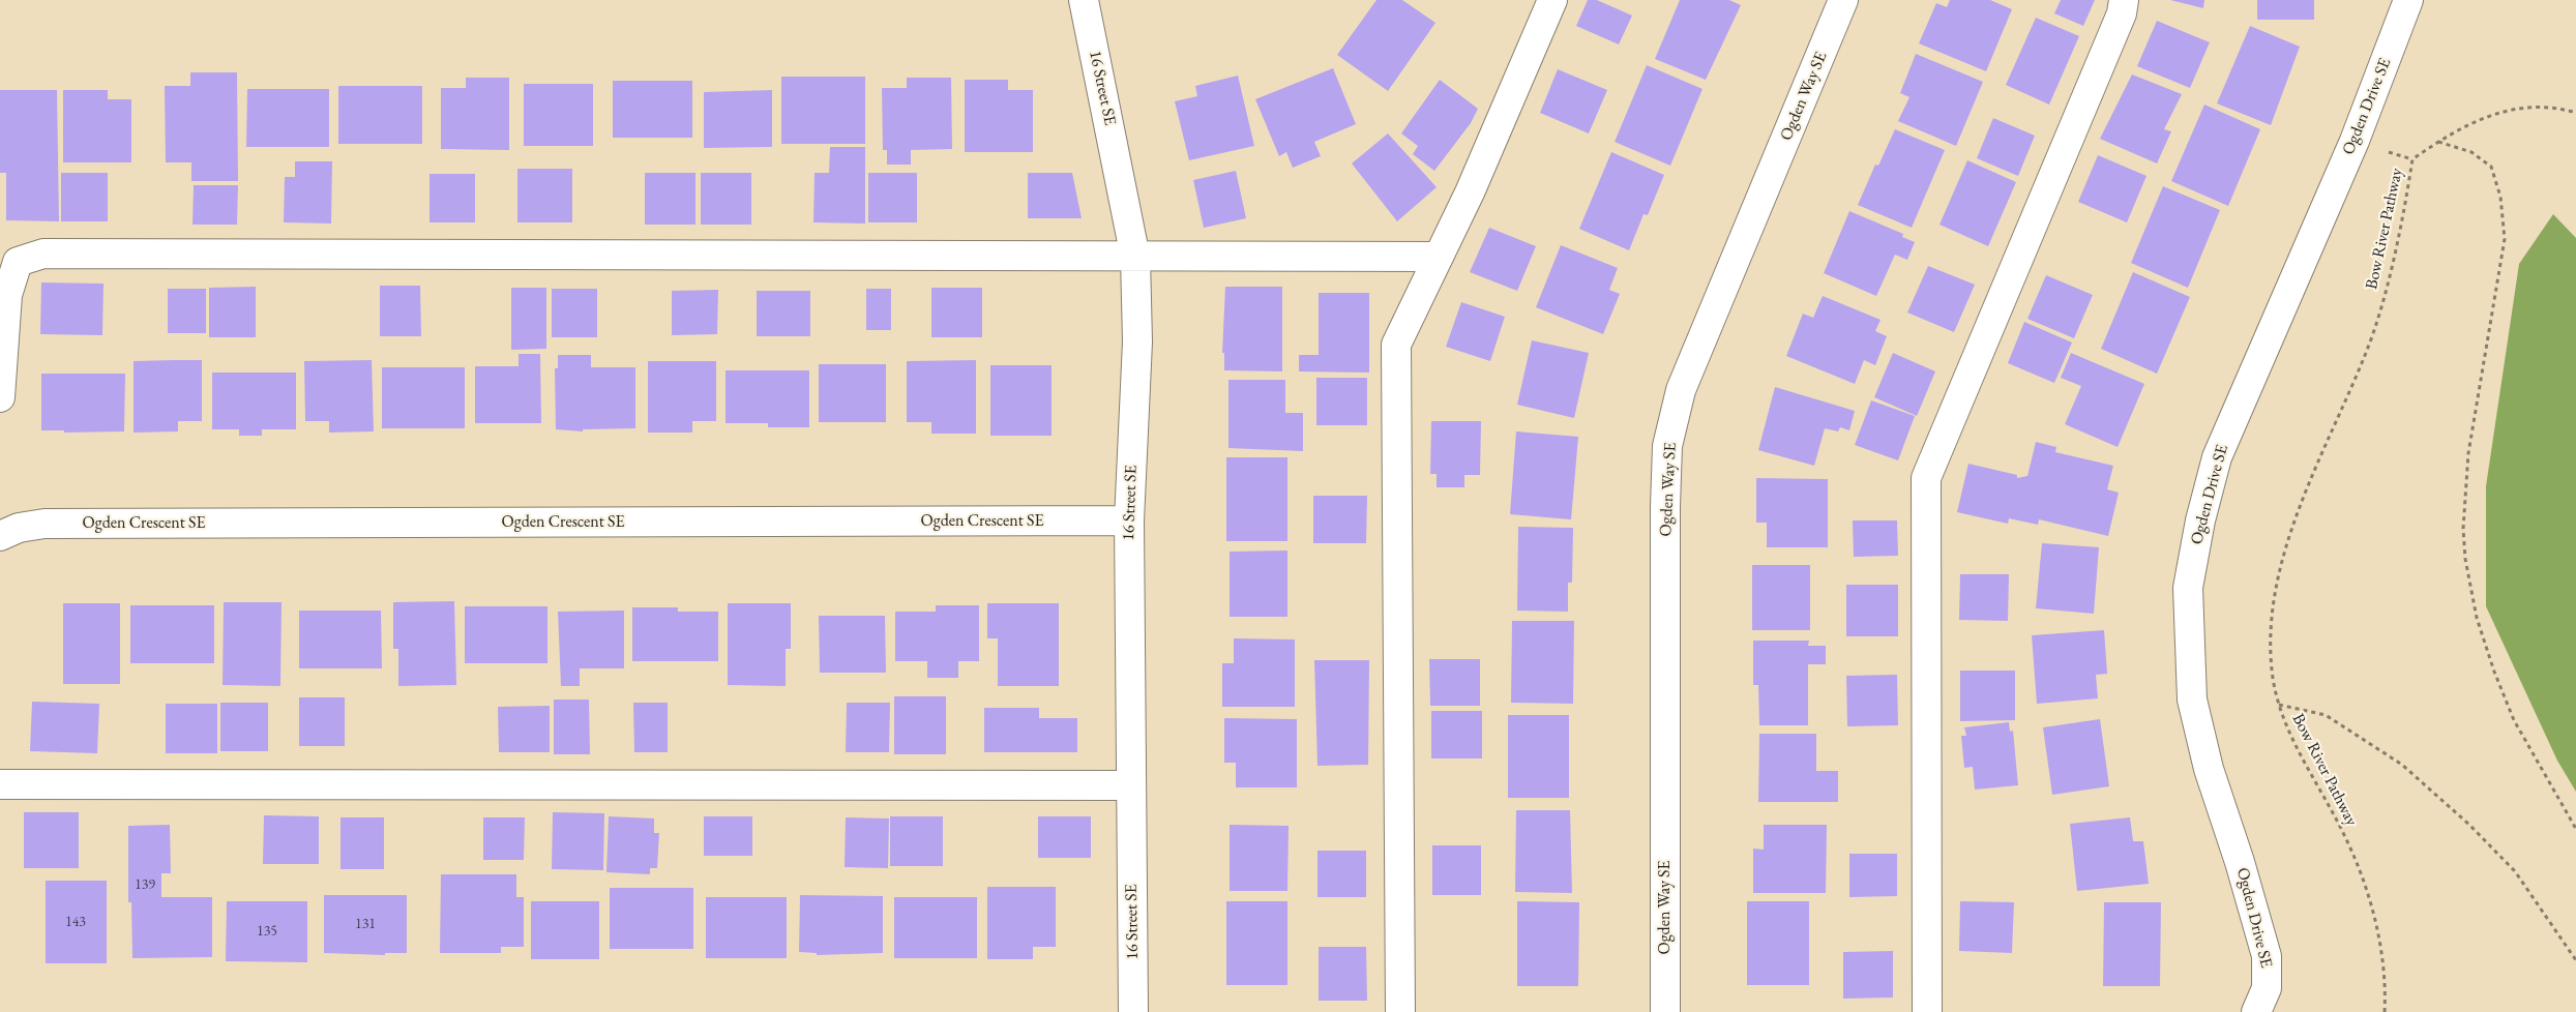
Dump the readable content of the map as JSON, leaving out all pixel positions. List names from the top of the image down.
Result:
{
  "streets": {
    "street": [
      "16 Street SE",
      "Ogden Way SE",
      "Ogden Drive SE",
      "Ogden Crescent SE"
    ],
    "path": ["Bow River Pathway"]
  },
  "crossings": [
    ["16 Street SE", "Ogden Crescent SE"]
  ],
  "house_numbers": [
    "139",
    "143",
    "131",
    "135"
  ]
}
